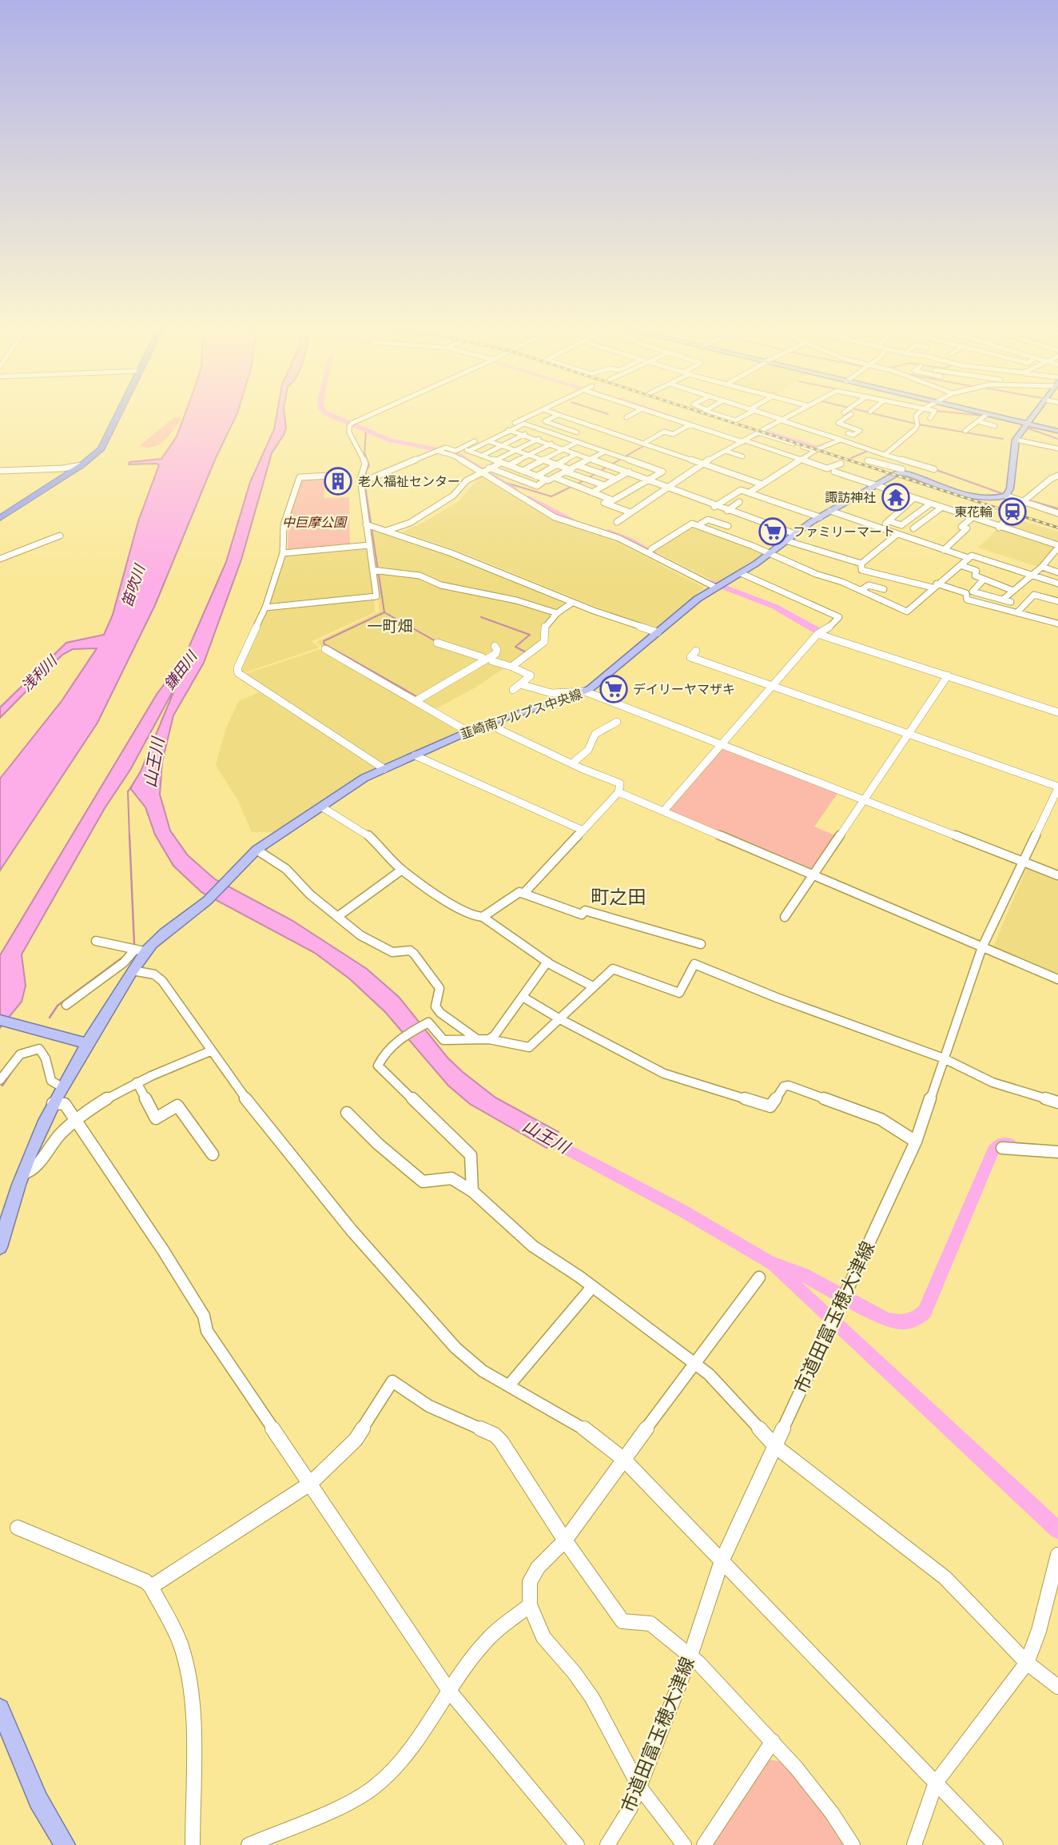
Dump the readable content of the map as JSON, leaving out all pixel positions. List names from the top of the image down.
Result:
{
  "streets": {
    "main road": ["韮崎南アルプス中央線"],
    "street": ["市道田富玉穂大津線"]
  },
  "districts": ["一町畑", "町之田"],
  "water": [
    "笛吹川",
    "鎌田川",
    "浅利川",
    "山王川"
  ],
  "parks": ["中巨摩公園"],
  "places": {
    "building": ["老人福祉センター"],
    "temple": ["諏訪神社"],
    "station": ["東花輪"],
    "supermarket": ["ファミリーマート", "デイリーヤマザキ"]
  }
}
